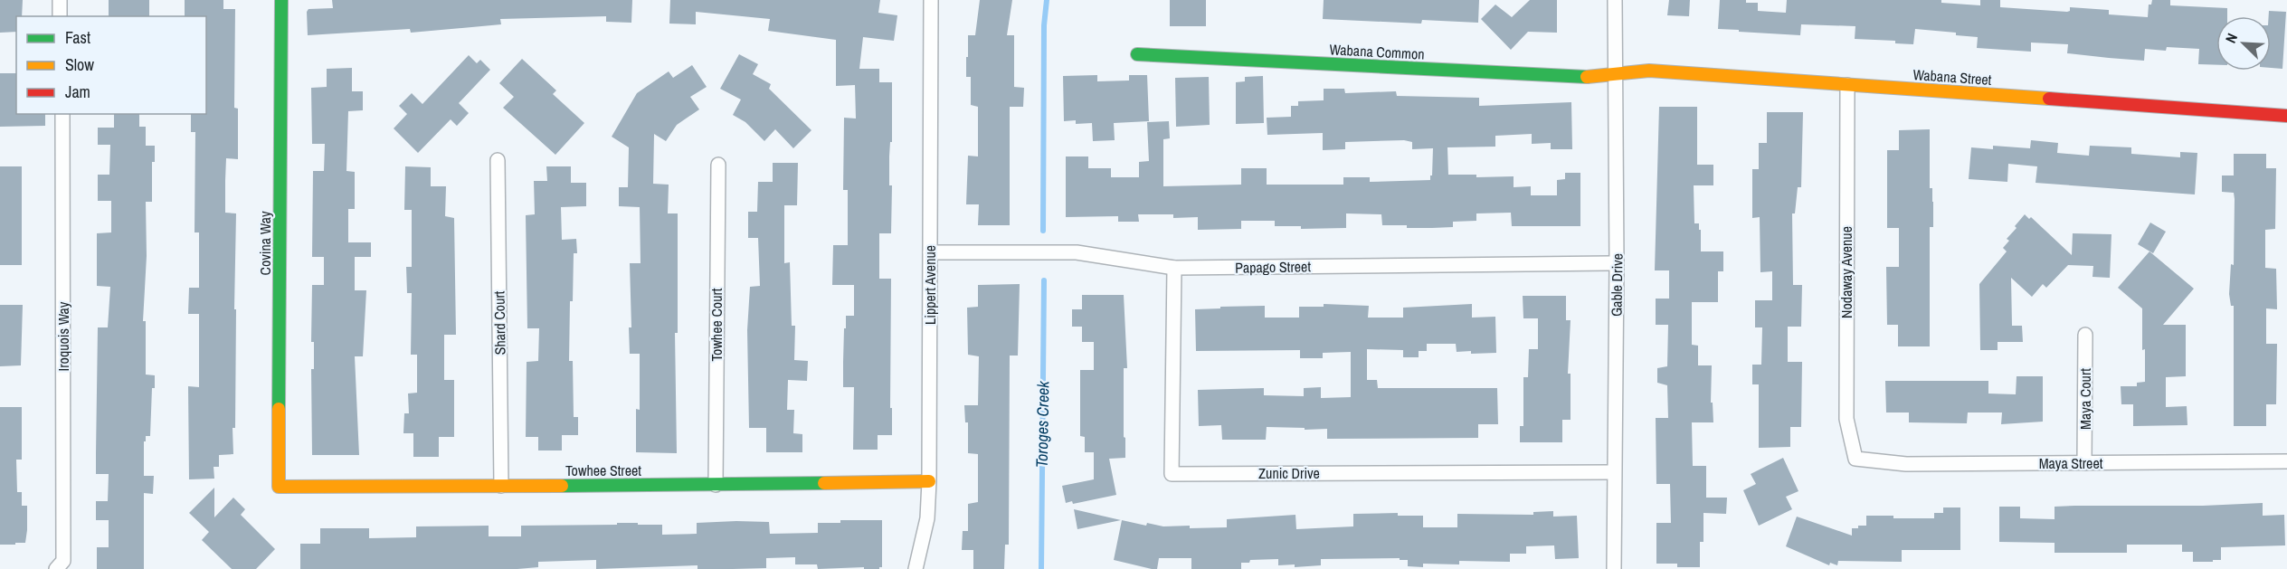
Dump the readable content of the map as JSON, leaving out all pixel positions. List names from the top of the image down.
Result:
{
  "streets": {
    "street": [
      "Wabana Common",
      "Wabana Street",
      "Covina Way",
      "Papago Street",
      "Nodaway Avenue",
      "Lippert Avenue",
      "Gable Drive",
      "Shard Court",
      "Towhee Court",
      "Iroquois Way",
      "Maya Court",
      "Maya Street",
      "Towhee Street",
      "Zunic Drive"
    ]
  },
  "crossings": [
    ["Wabana Common", "Wabana Street"],
    ["Wabana Common", "Gable Drive"],
    ["Wabana Street", "Nodaway Avenue"],
    ["Wabana Street", "Gable Drive"],
    ["Covina Way", "Towhee Street"],
    ["Papago Street", "Lippert Avenue"],
    ["Papago Street", "Gable Drive"],
    ["Papago Street", "Zunic Drive"],
    ["Nodaway Avenue", "Maya Street"],
    ["Lippert Avenue", "Towhee Street"],
    ["Gable Drive", "Zunic Drive"],
    ["Shard Court", "Towhee Street"],
    ["Towhee Court", "Towhee Street"],
    ["Maya Court", "Maya Street"]
  ],
  "water": ["Toroges Creek"],
  "legend": ["Fast", "Slow", "Jam"],
  "north": "top left"
}
